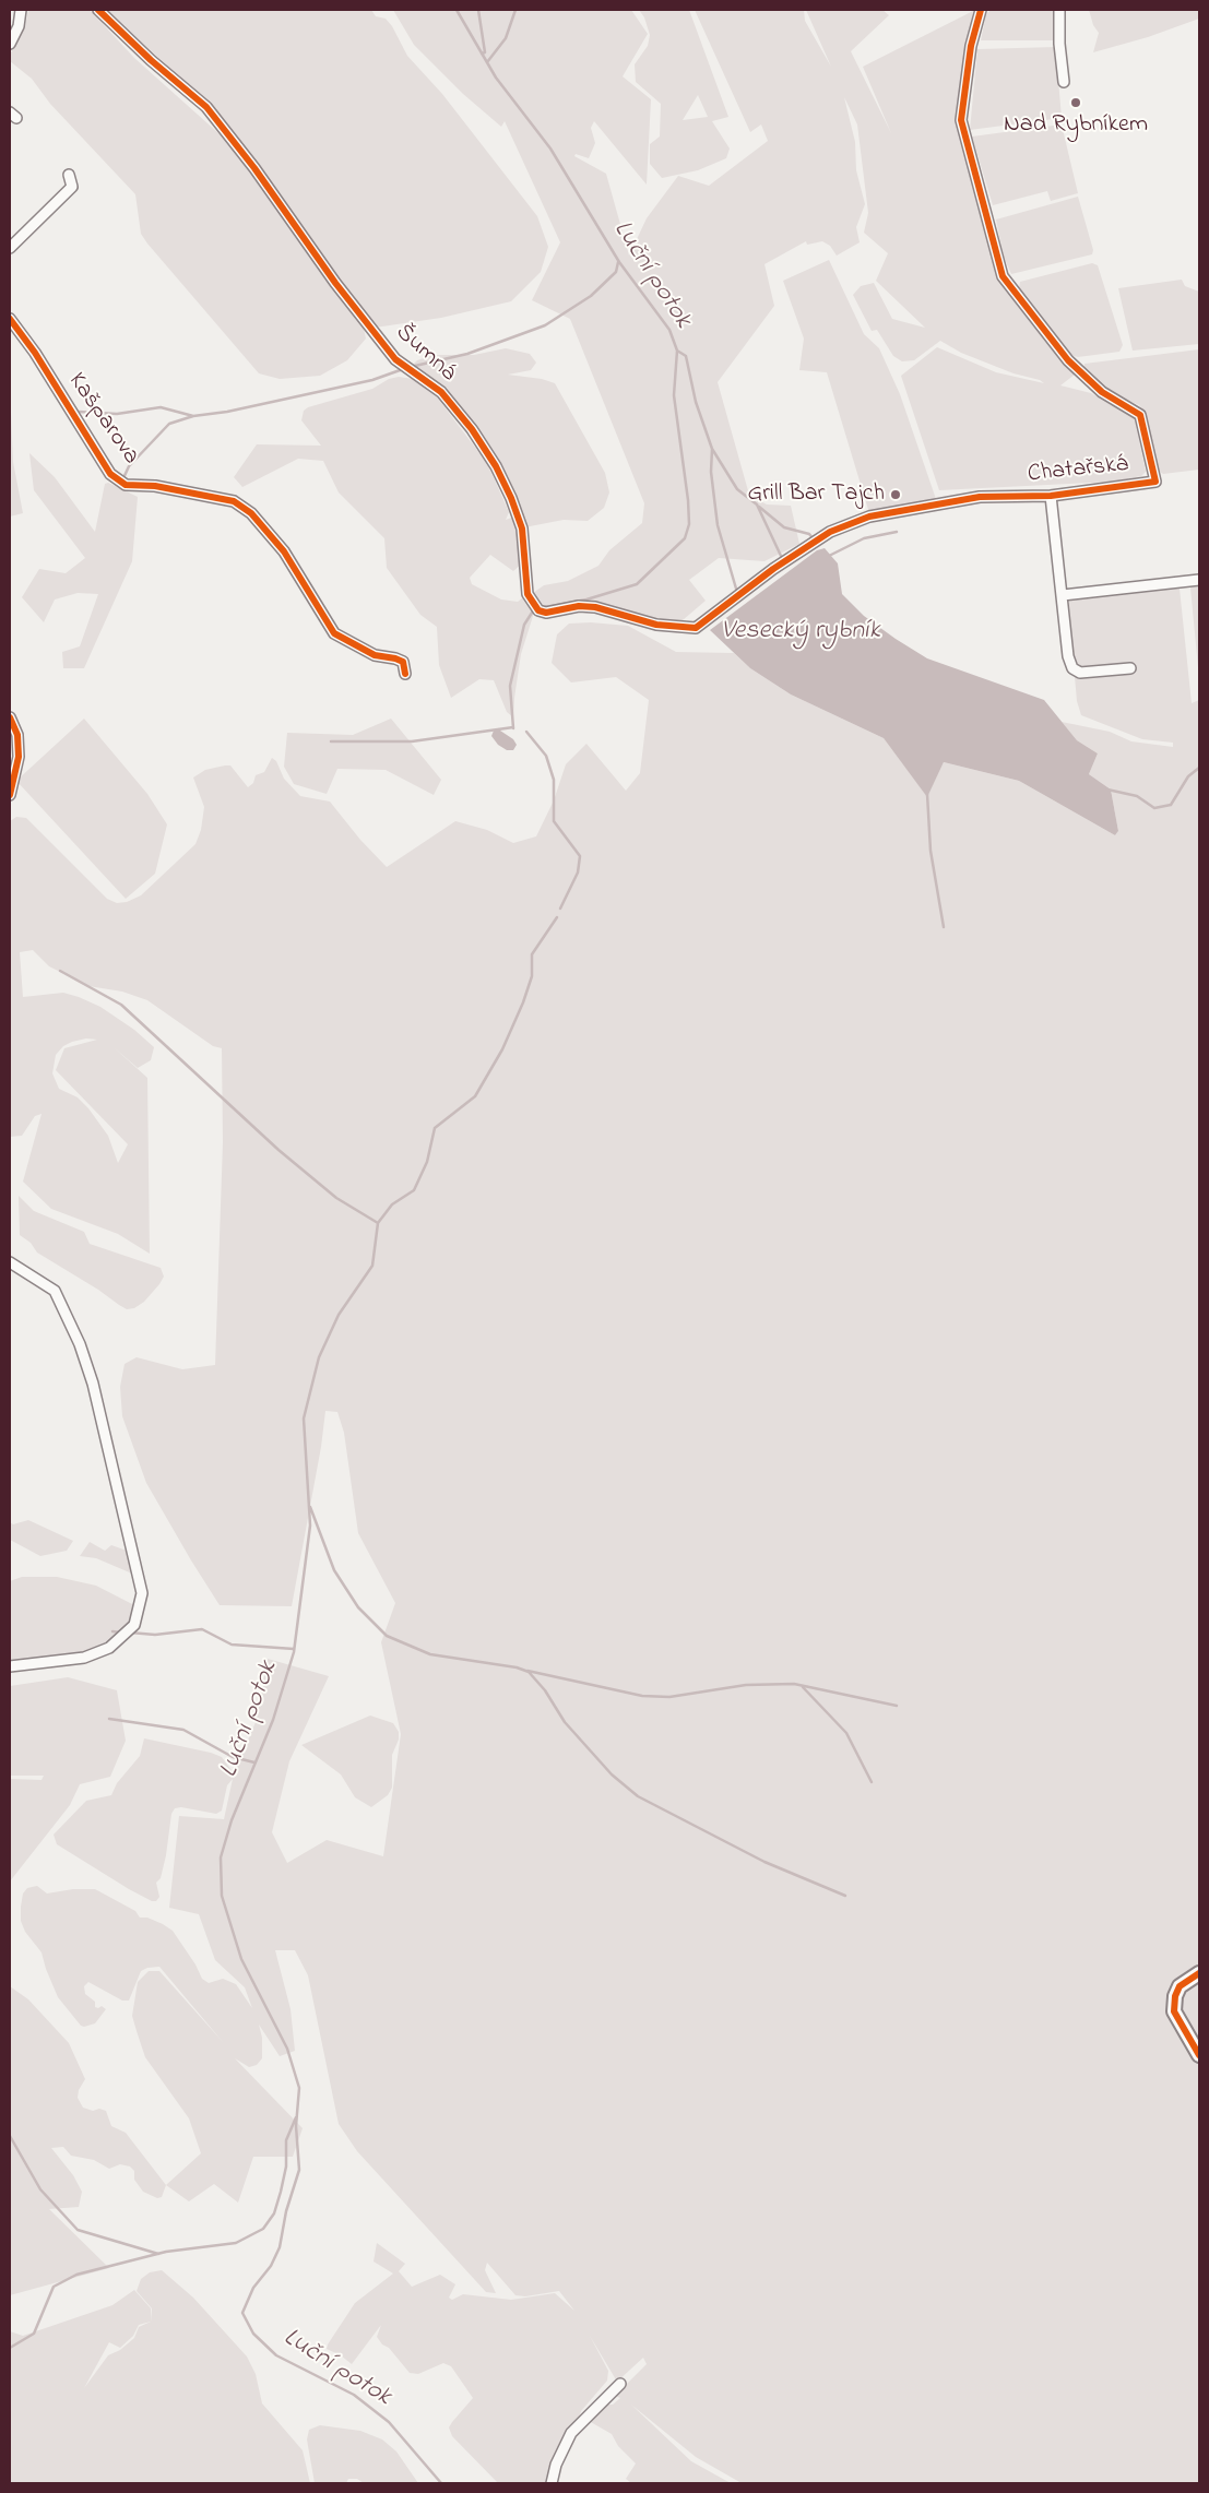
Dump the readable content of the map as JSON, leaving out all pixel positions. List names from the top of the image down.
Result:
{
  "streets": {
    "street": ["Šumná", "Kašparova", "Chatařská"]
  },
  "crossings": [
    ["Šumná", "Chatařská"]
  ],
  "water": ["Luční potok", "Vesecký rybník"],
  "places": ["Nad Rybníkem", "Grill Bar Tajch"]
}
